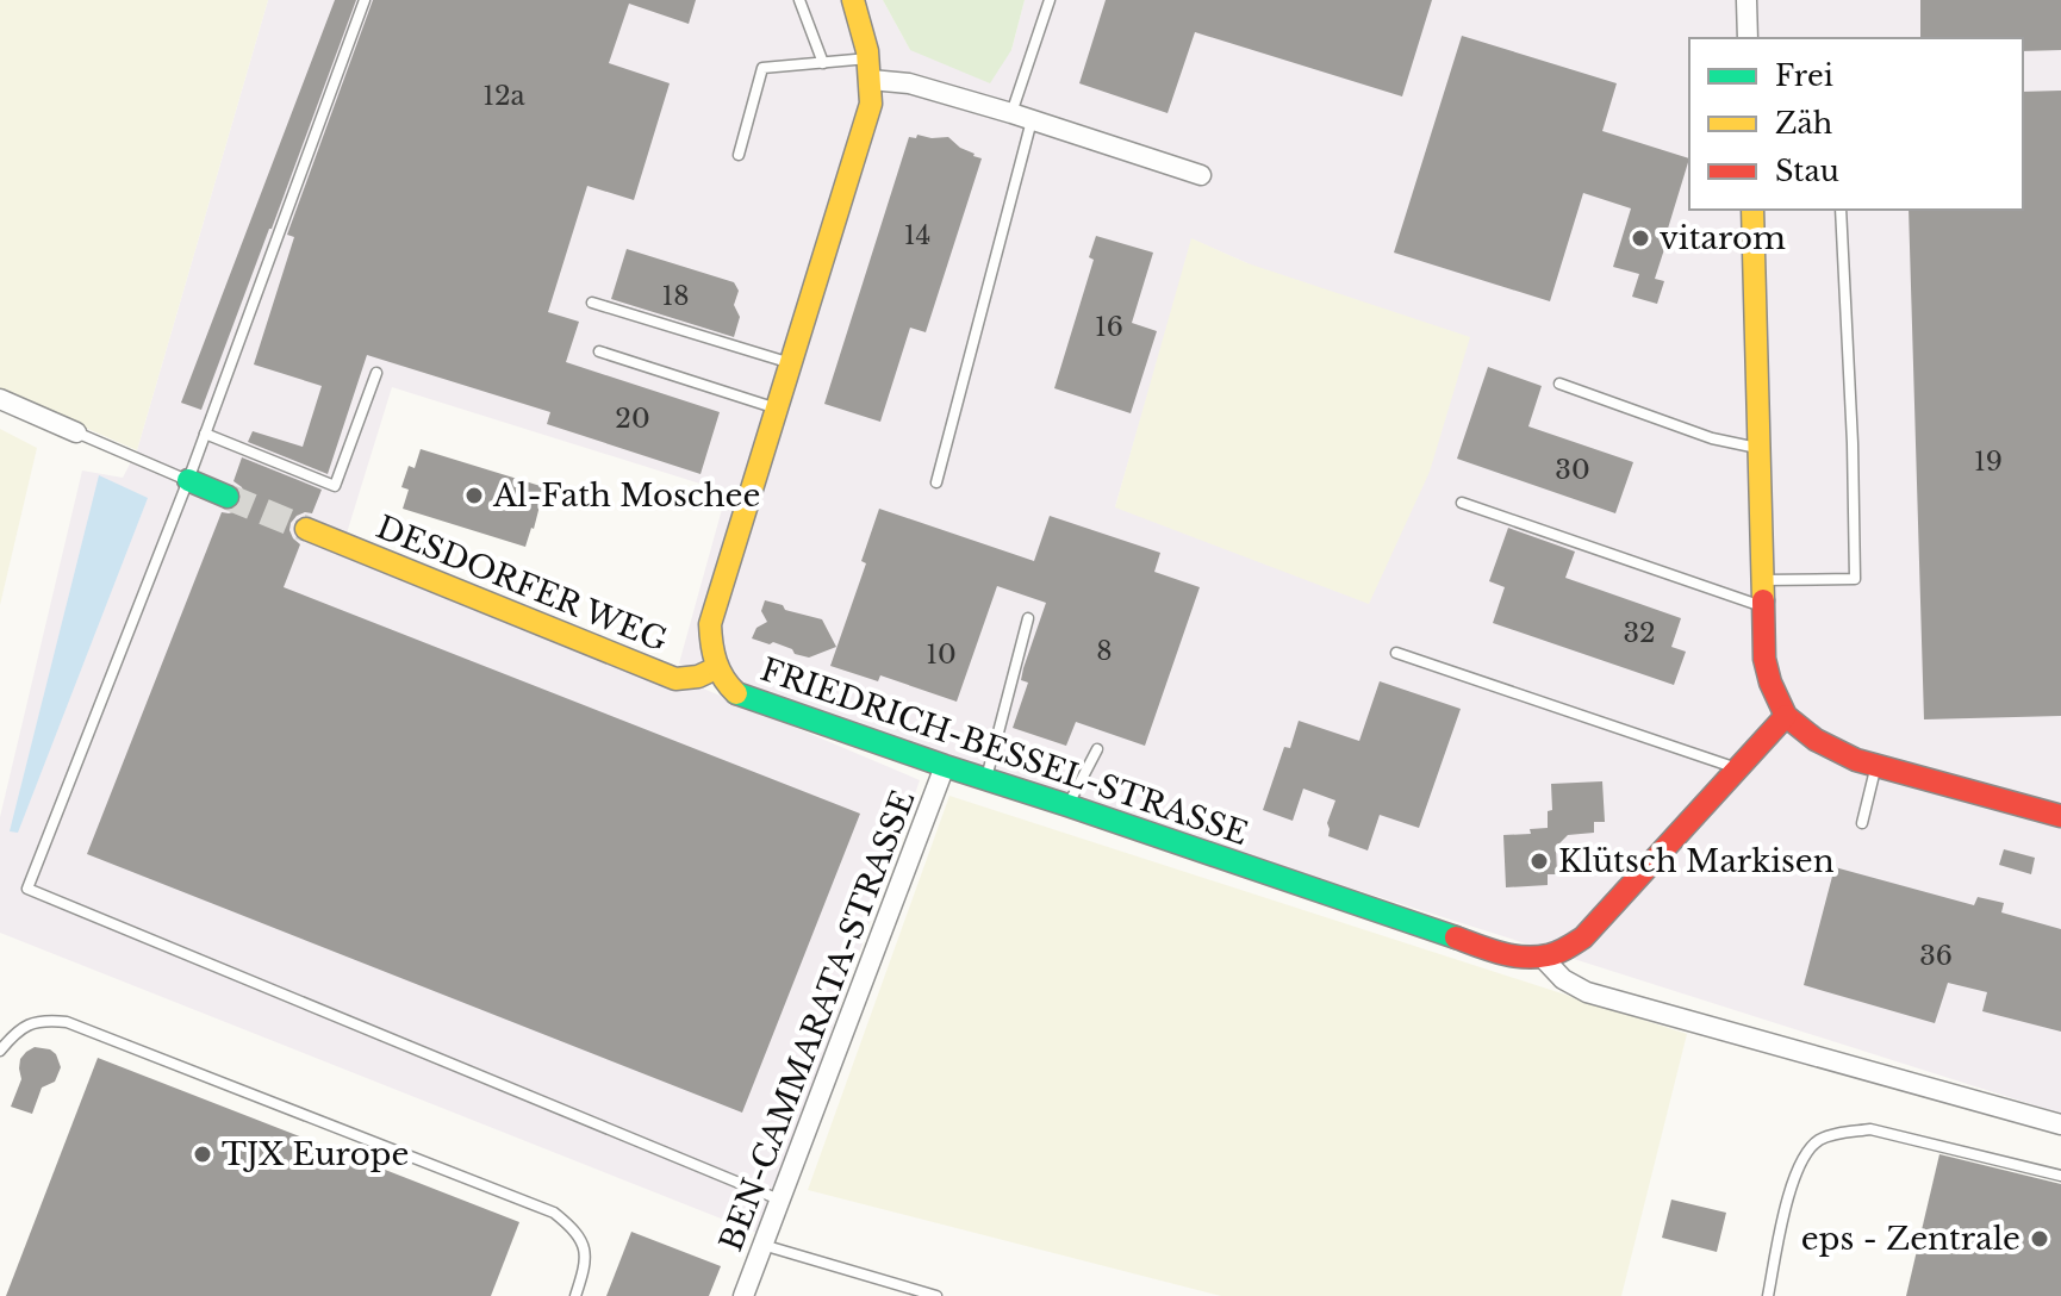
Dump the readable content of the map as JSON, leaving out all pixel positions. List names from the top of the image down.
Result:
{
  "streets": {
    "street": ["DESDORFER WEG", "FRIEDRICH-BESSEL-STRASSE", "BEN-CAMMARATA-STRASSE"]
  },
  "crossings": [
    ["DESDORFER WEG", "FRIEDRICH-BESSEL-STRASSE"],
    ["FRIEDRICH-BESSEL-STRASSE", "BEN-CAMMARATA-STRASSE"]
  ],
  "places": [
    "vitarom",
    "Al-Fath Moschee",
    "Klütsch Markisen",
    "TJX Europe",
    "eps - Zentrale"
  ],
  "house_numbers": [
    "12a",
    "14",
    "18",
    "16",
    "20",
    "19",
    "30",
    "32",
    "8",
    "10",
    "36"
  ],
  "legend": ["Frei", "Zäh", "Stau"]
}
